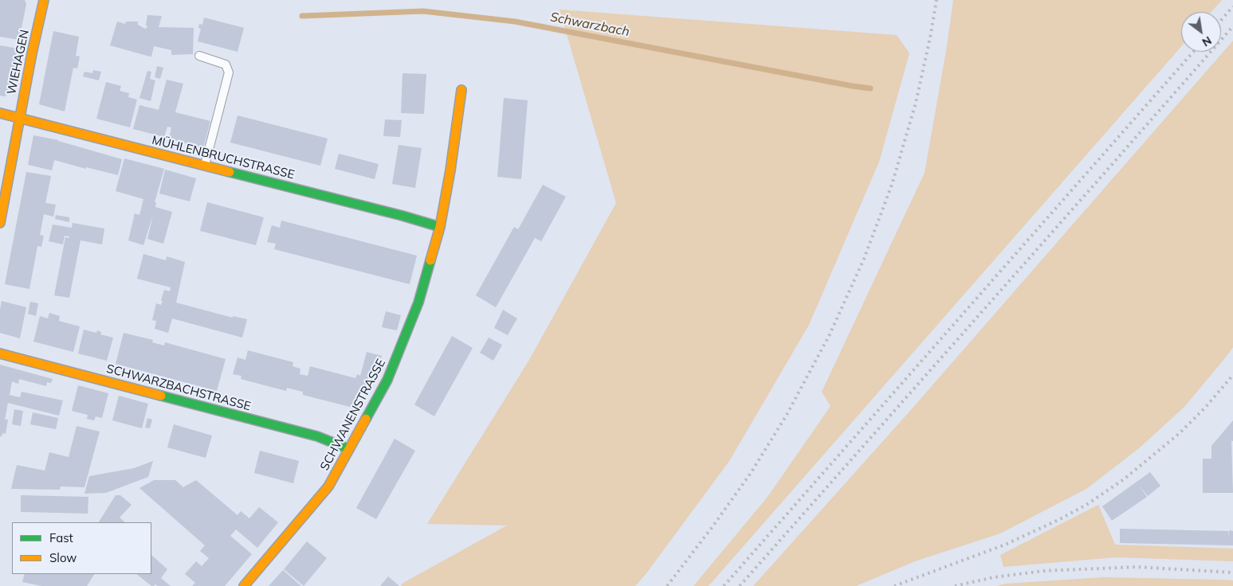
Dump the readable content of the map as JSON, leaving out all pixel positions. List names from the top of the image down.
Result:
{
  "streets": {
    "street": [
      "WIEHAGEN",
      "MÜHLENBRUCHSTRASSE",
      "SCHWARZBACHSTRASSE",
      "SCHWANENSTRASSE"
    ]
  },
  "crossings": [
    ["WIEHAGEN", "MÜHLENBRUCHSTRASSE"],
    ["MÜHLENBRUCHSTRASSE", "SCHWANENSTRASSE"],
    ["SCHWARZBACHSTRASSE", "SCHWANENSTRASSE"]
  ],
  "water": ["Schwarzbach"],
  "legend": ["Fast", "Slow"],
  "north": "bottom right"
}
